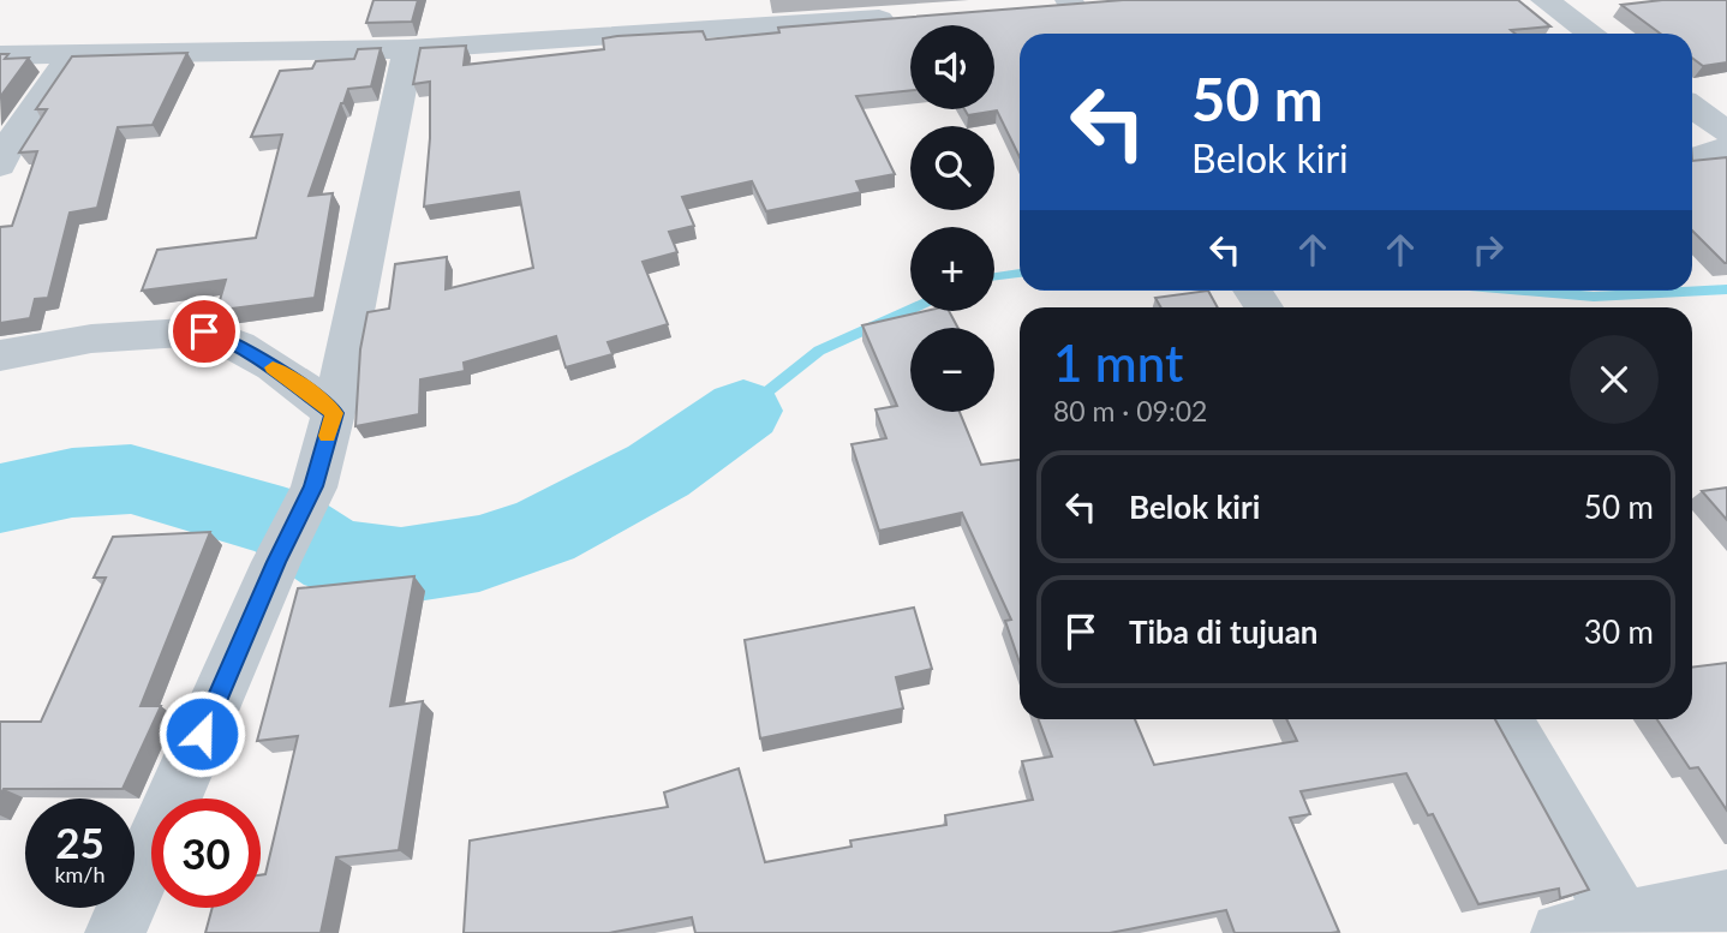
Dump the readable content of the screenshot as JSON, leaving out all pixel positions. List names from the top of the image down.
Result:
{
  "page": {
    "map_buttons": ["+", "−"],
    "turn": ["50 m", "Belok kiri"],
    "heading": ["1 mnt", "80 m · 09:02"],
    "list": [
      {
        "name": "Belok kiri",
        "value": "50 m"
      },
      {
        "name": "Tiba di tujuan",
        "value": "30 m"
      }
    ],
    "speed": "25 km/h",
    "limit": "30"
  }
}
